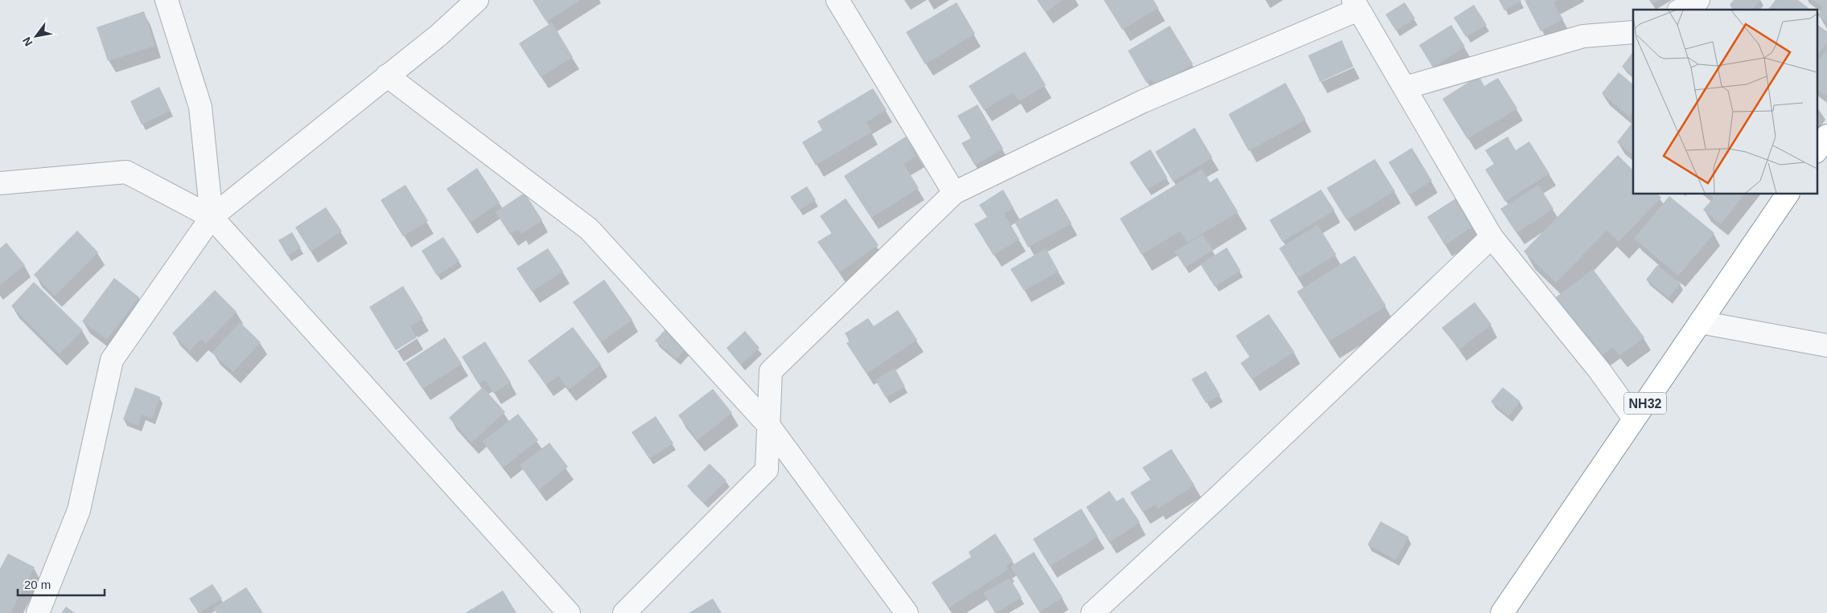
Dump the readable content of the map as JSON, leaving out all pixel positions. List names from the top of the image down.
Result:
{
  "streets": {
    "highway": ["NH32"]
  },
  "scale_bar": "20 m",
  "north": "bottom left"
}
